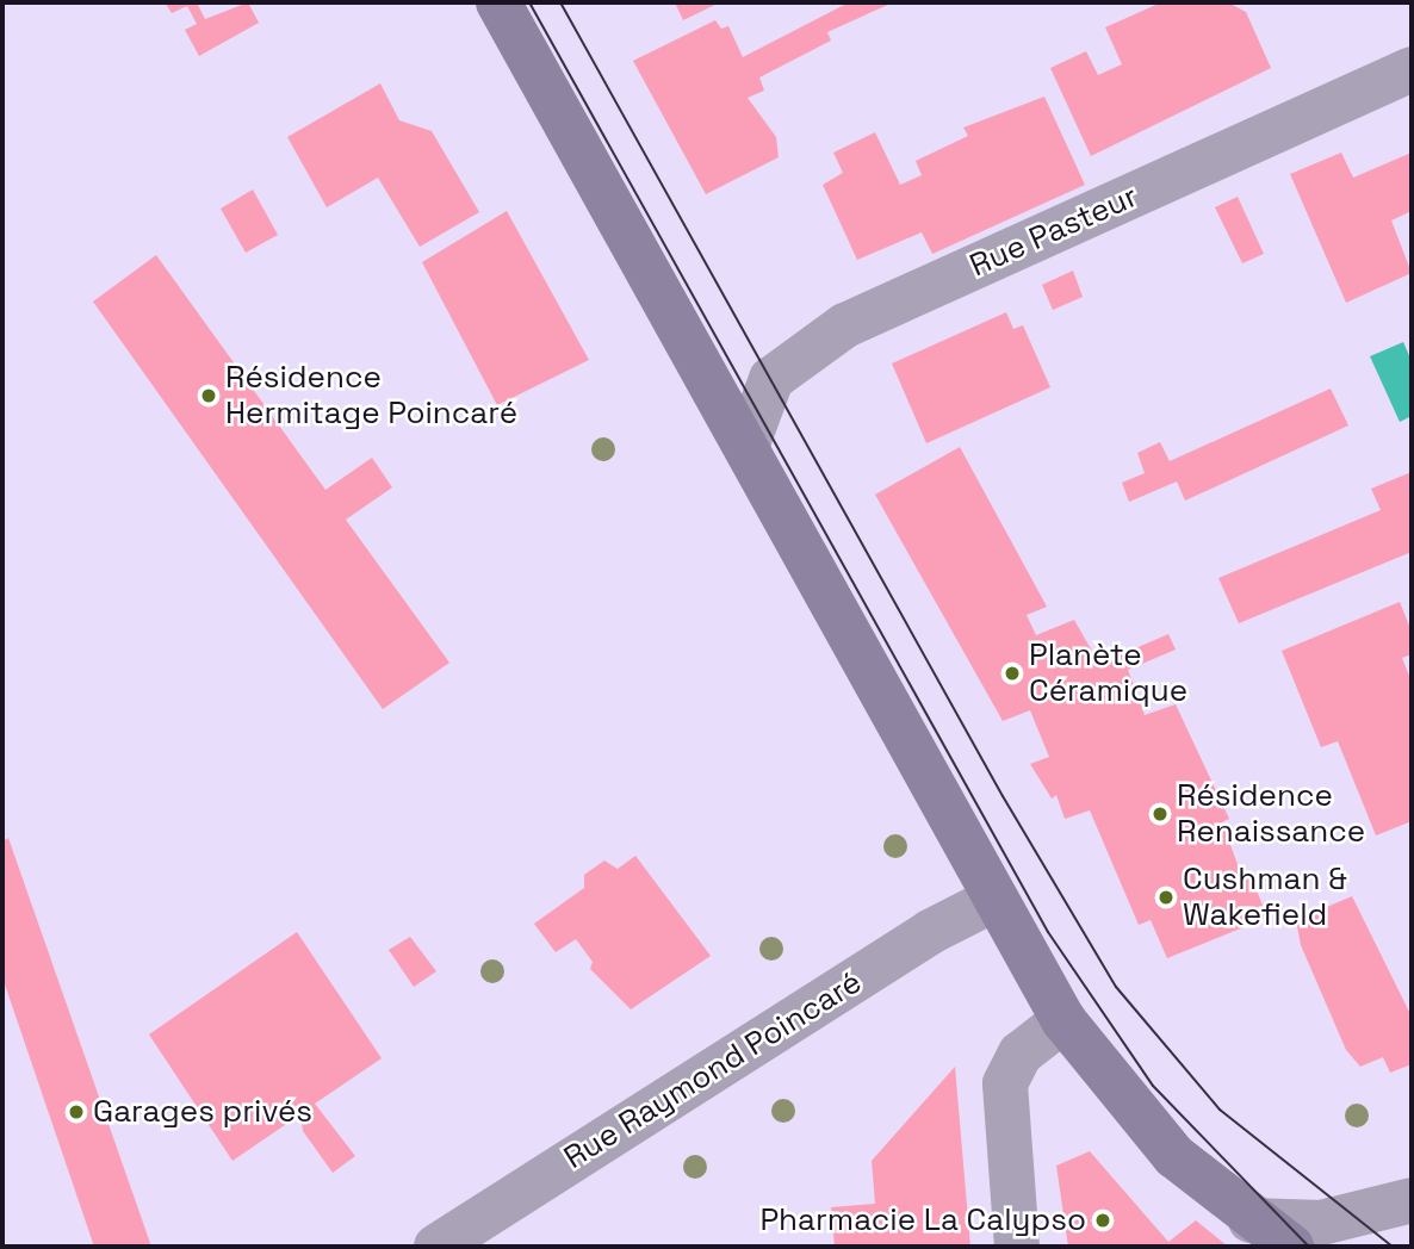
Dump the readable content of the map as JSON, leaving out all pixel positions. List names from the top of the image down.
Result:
{
  "streets": {
    "street": ["Rue Pasteur", "Rue Raymond Poincaré"]
  },
  "places": [
    "Résidence Hermitage Poincaré",
    "Planète Céramique",
    "Résidence Renaissance",
    "Cushman & Wakefield",
    "Garages privés",
    "Pharmacie La Calypso"
  ]
}
